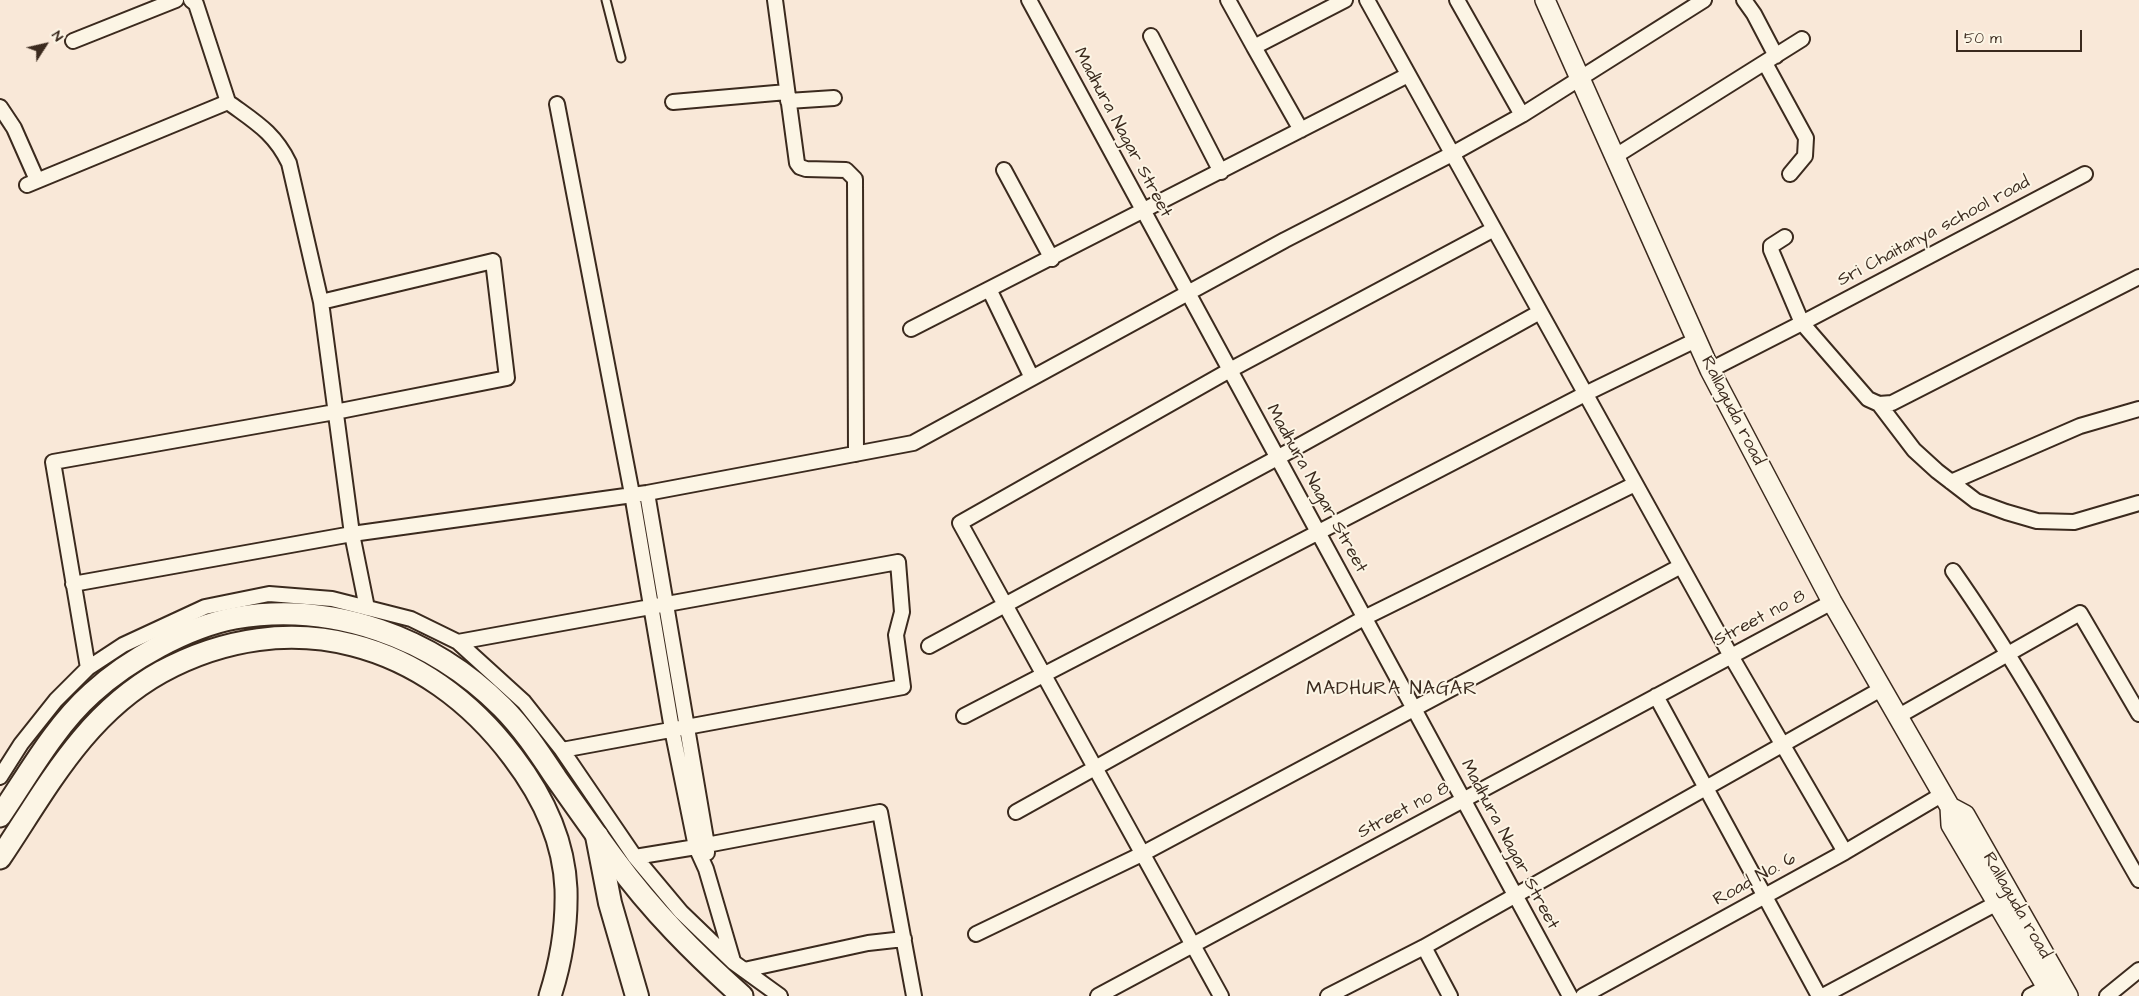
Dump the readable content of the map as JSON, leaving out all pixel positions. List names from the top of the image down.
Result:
{
  "streets": {
    "main road": ["Rallaguda road"],
    "street": [
      "Madhura Nagar Street",
      "Sri Chaitanya school road",
      "Street no 8",
      "Road No. 6"
    ]
  },
  "crossings": [
    ["Madhura Nagar Street", "Street no 8"],
    ["Sri Chaitanya school road", "Rallaguda road"],
    ["Rallaguda road", "Street no 8"],
    ["Rallaguda road", "Road No. 6"]
  ],
  "districts": ["MADHURA NAGAR"],
  "scale_bar": "50 m",
  "north": "top right"
}
